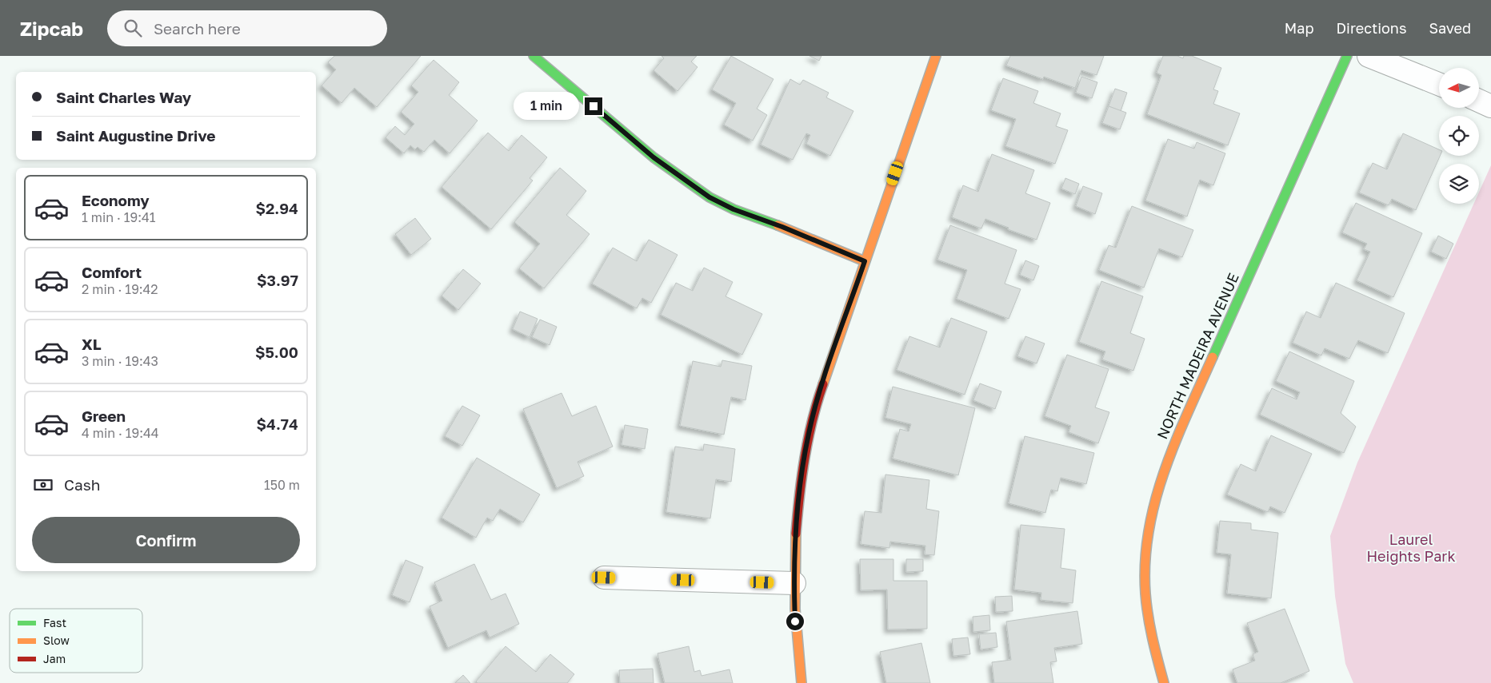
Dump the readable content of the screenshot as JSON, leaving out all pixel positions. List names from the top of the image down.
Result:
{
  "streets": {
    "street": ["NORTH MADEIRA AVENUE"]
  },
  "parks": ["Laurel Heights Park"],
  "legend": ["Fast", "Slow", "Jam"],
  "north": "left",
  "page": {
    "header": "Zipcab",
    "search": "Search here",
    "nav": ["Map", "Directions", "Saved"],
    "banner": ["Saint Charles Way", "Saint Augustine Drive"],
    "bubble": "1 min",
    "list": [
      {
        "name": "Economy",
        "note": "1 min · 19:41",
        "value": "$2.94"
      },
      {
        "name": "Comfort",
        "note": "2 min · 19:42",
        "value": "$3.97"
      },
      {
        "name": "XL",
        "note": "3 min · 19:43",
        "value": "$5.00"
      },
      {
        "name": "Green",
        "note": "4 min · 19:44",
        "value": "$4.74"
      }
    ],
    "pay": ["Cash", "150 m"],
    "buttons": "Confirm"
  }
}
